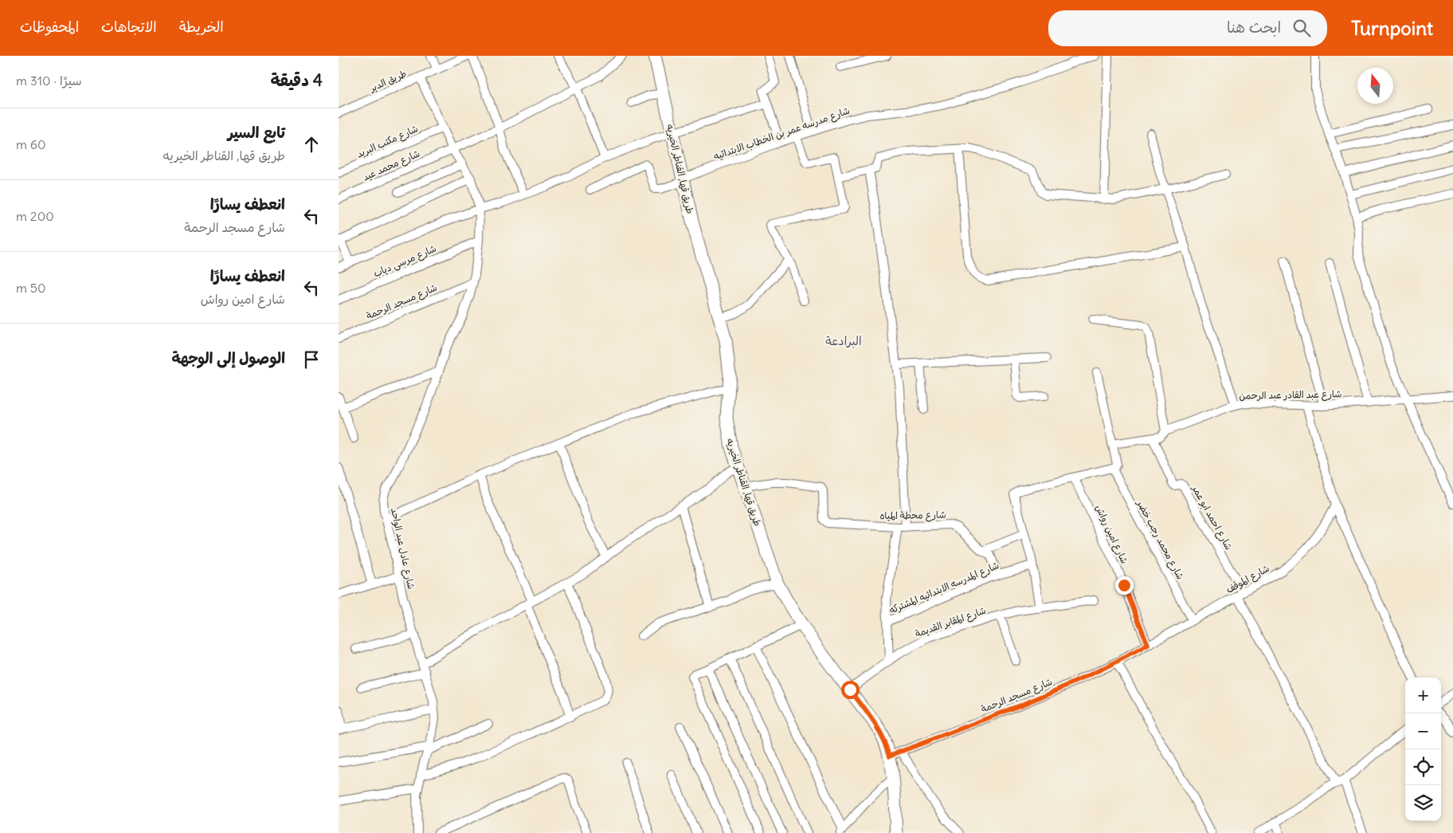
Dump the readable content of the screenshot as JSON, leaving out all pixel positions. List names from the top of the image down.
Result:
{
  "streets": {
    "street": [
      "طريق الدير",
      "شارع مدرسه عمر بن الخطاب الابتدائيه",
      "شارع مكتب البريد",
      "شارع محمد عيد",
      "طريق قها, القناطر الخيريه",
      "شارع مرسى دياب",
      "شارع مسجد الرحمة",
      "شارع عبد القادر عبد الرحمن",
      "شارع محطة المياه",
      "شارع احمد ابو عمر",
      "شارع امين رواش",
      "شارع محمد رجب خضر",
      "شارع عادل عبد الواحد",
      "شارع الموقف",
      "شارع المدرسه الابتدائيه المشتركه",
      "شارع المقابر القديمة"
    ]
  },
  "crossings": [
    ["طريق الدير", "شارع عادل عبد الواحد"],
    ["شارع مدرسه عمر بن الخطاب الابتدائيه", "طريق قها, القناطر الخيريه"],
    ["شارع مكتب البريد", "شارع عادل عبد الواحد"],
    ["شارع محمد عيد", "شارع عادل عبد الواحد"],
    ["طريق قها, القناطر الخيريه", "شارع مسجد الرحمة"],
    ["طريق قها, القناطر الخيريه", "شارع محطة المياه"],
    ["طريق قها, القناطر الخيريه", "شارع المقابر القديمة"],
    ["شارع مرسى دياب", "شارع عادل عبد الواحد"],
    ["شارع مسجد الرحمة", "شارع امين رواش"],
    ["شارع مسجد الرحمة", "شارع عادل عبد الواحد"],
    ["شارع مسجد الرحمة", "شارع الموقف"],
    ["شارع عبد القادر عبد الرحمن", "شارع احمد ابو عمر"],
    ["شارع محطة المياه", "شارع المدرسه الابتدائيه المشتركه"],
    ["شارع احمد ابو عمر", "شارع الموقف"],
    ["شارع امين رواش", "شارع الموقف"],
    ["شارع محمد رجب خضر", "شارع الموقف"]
  ],
  "districts": ["البرادعة"],
  "north": "top",
  "page": {
    "header": "Turnpoint",
    "search": "ابحث هنا",
    "nav": ["الخريطة", "الاتجاهات", "المحفوظات"],
    "heading": ["4 دقيقة", "سيرًا · 310 m"],
    "list": [
      ["تابع السير", "طريق قها, القناطر الخيريه", "60 m"],
      ["انعطف يسارًا", "شارع مسجد الرحمة", "200 m"],
      ["انعطف يسارًا", "شارع امين رواش", "50 m"],
      "الوصول إلى الوجهة"
    ],
    "map_buttons": ["+", "−"]
  }
}
